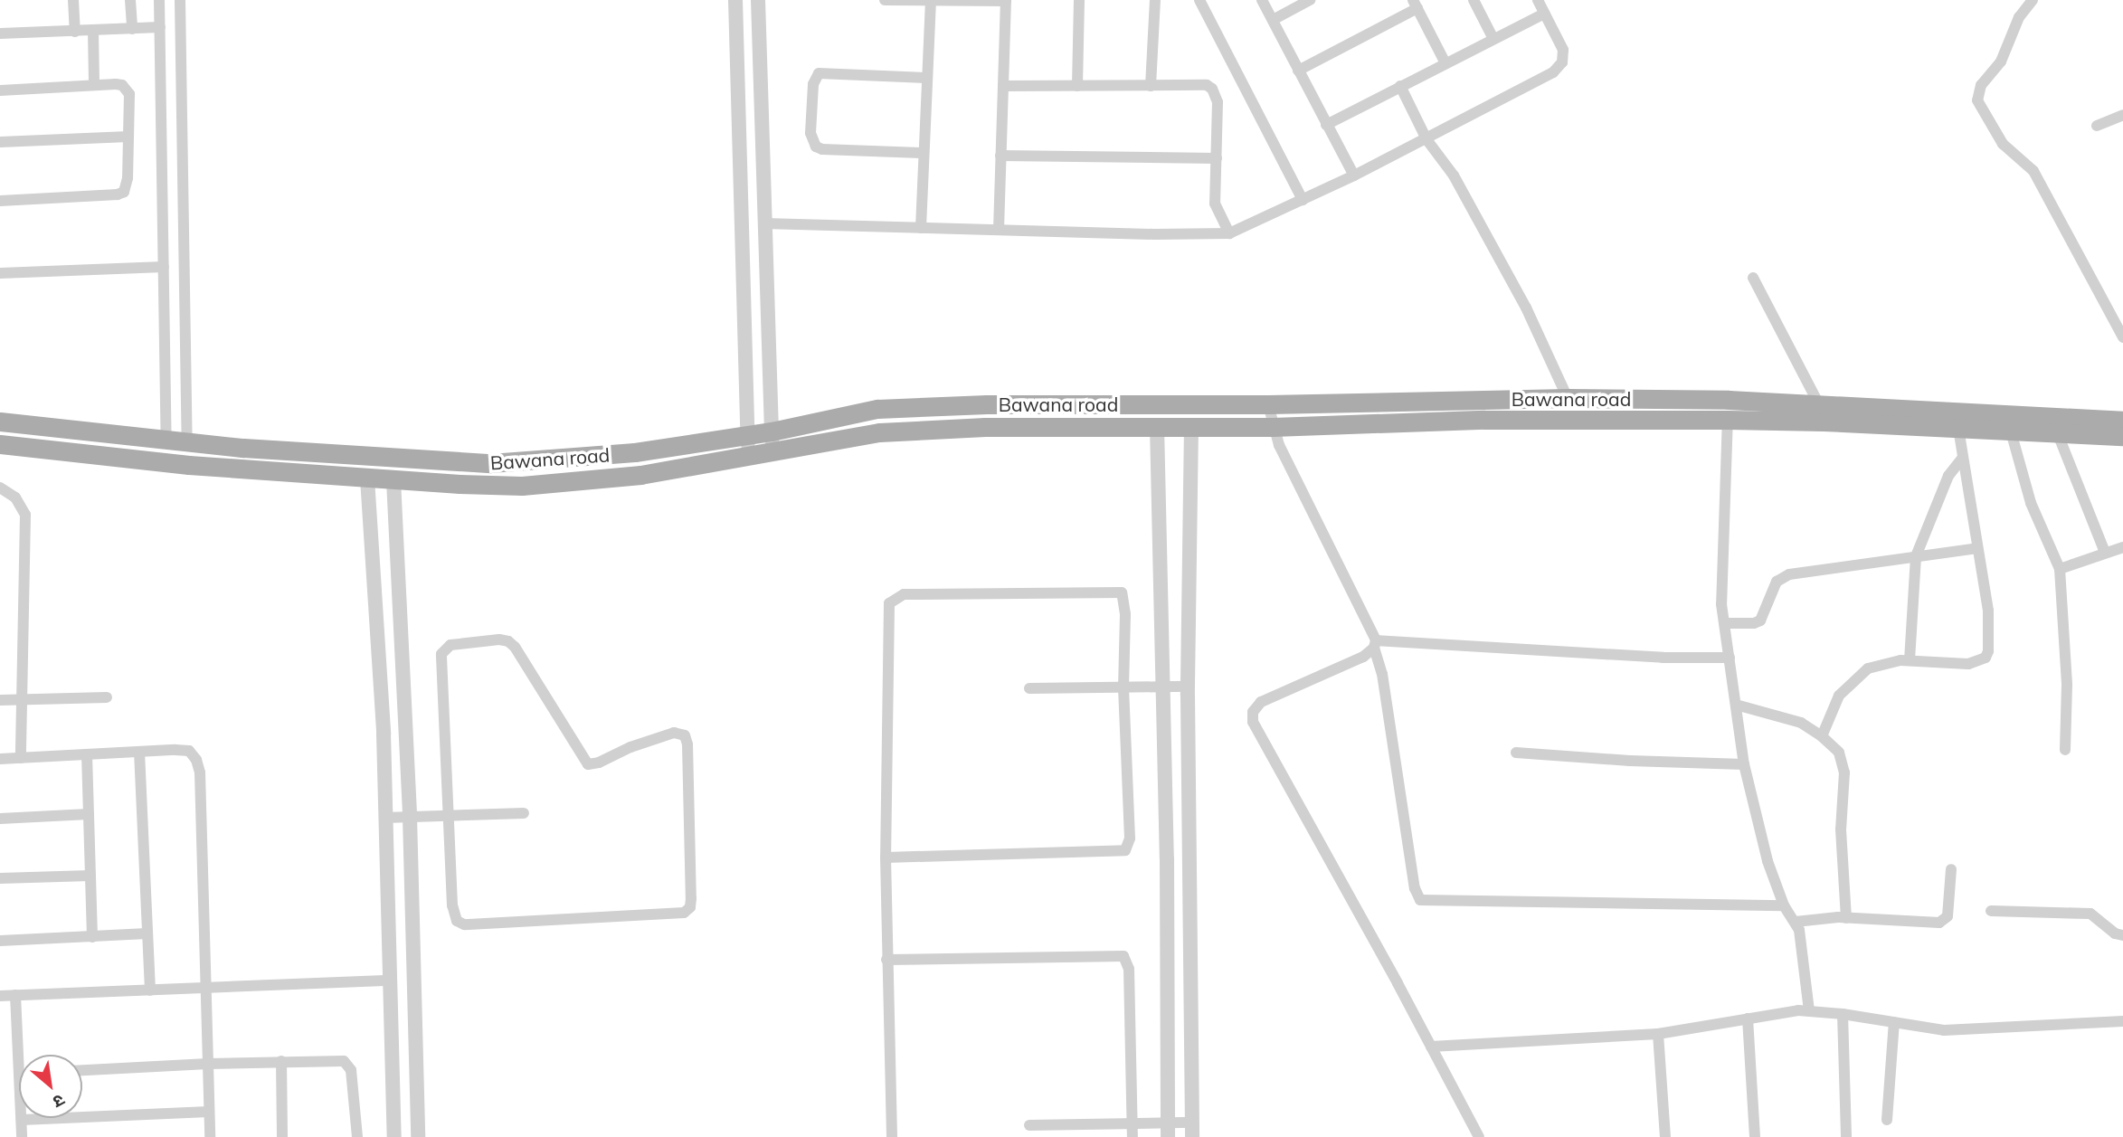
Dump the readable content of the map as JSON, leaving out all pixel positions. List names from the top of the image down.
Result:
{
  "streets": {
    "main road": ["Bawana road"]
  },
  "north": "bottom right"
}
